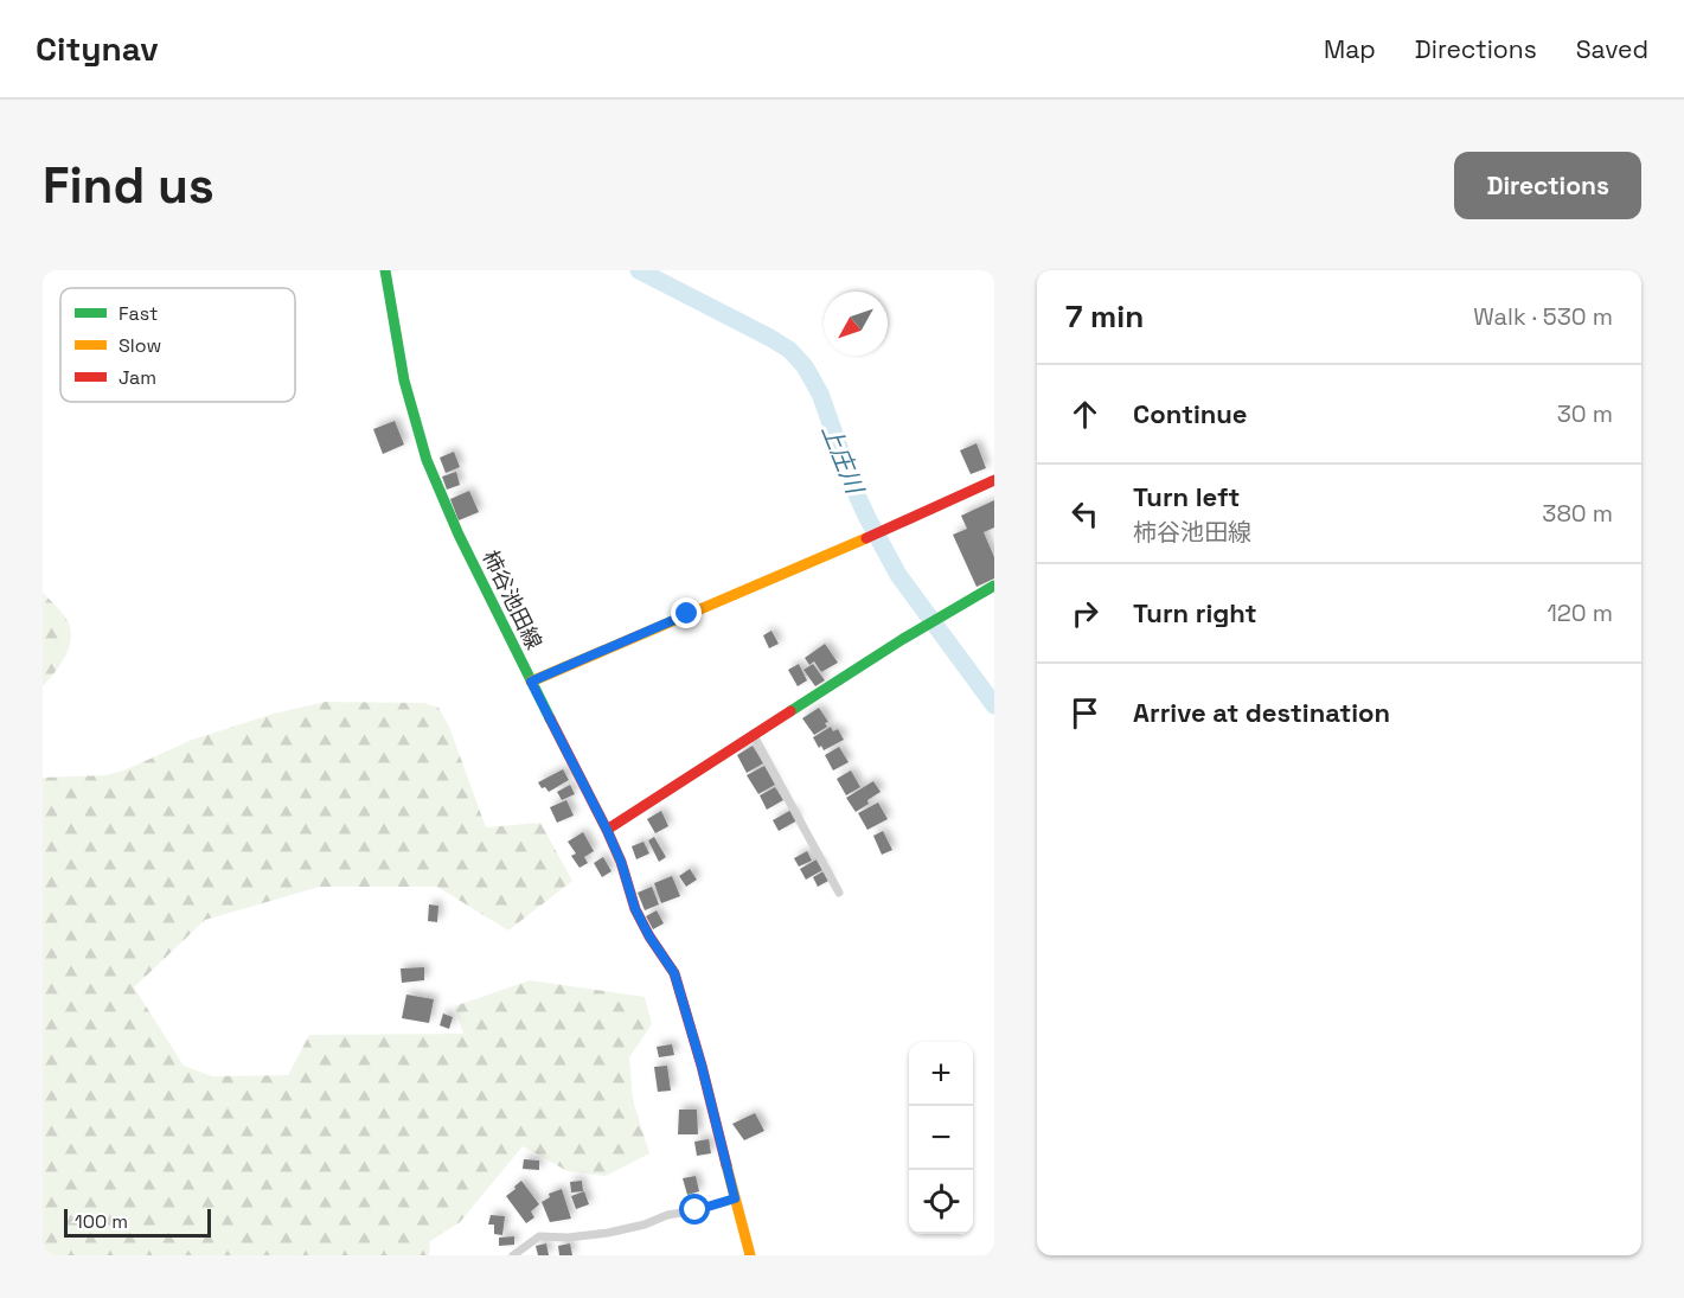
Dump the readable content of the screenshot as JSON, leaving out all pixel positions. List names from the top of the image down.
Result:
{
  "streets": {
    "main road": ["柿谷池田線"]
  },
  "water": ["上庄川"],
  "legend": ["Fast", "Slow", "Jam"],
  "scale_bar": "100 m",
  "north": "bottom left",
  "page": {
    "header": "Citynav",
    "nav": ["Map", "Directions", "Saved"],
    "buttons": "Directions",
    "title": "Find us",
    "heading": ["7 min", "Walk · 530 m"],
    "list": [
      ["Continue", "30 m"],
      ["Turn left", "柿谷池田線", "380 m"],
      ["Turn right", "120 m"],
      "Arrive at destination"
    ],
    "map_buttons": ["+", "−"],
    "scale": "100 m"
  }
}
